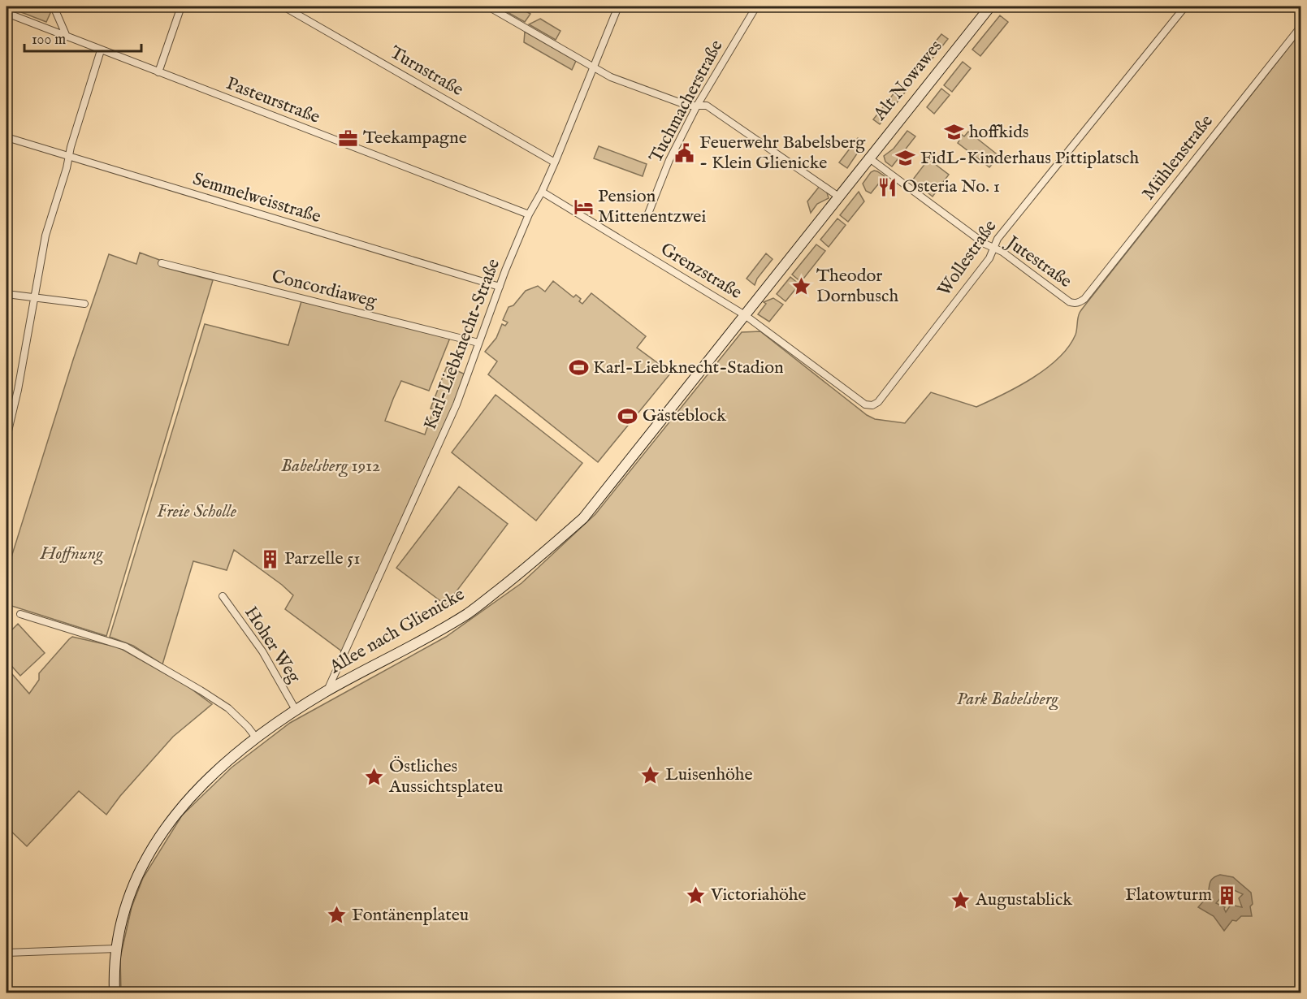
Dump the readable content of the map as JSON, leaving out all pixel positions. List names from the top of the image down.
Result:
{
  "streets": {
    "street": [
      "Turnstraße",
      "Alt Nowawes",
      "Pasteurstraße",
      "Tuchmacherstraße",
      "Mühlenstraße",
      "Semmelweisstraße",
      "Wollestraße",
      "Jutestraße",
      "Grenzstraße",
      "Concordiaweg",
      "Karl-Liebknecht-Straße",
      "Allee nach Glienicke",
      "Hoher Weg"
    ]
  },
  "crossings": [
    ["Turnstraße", "Karl-Liebknecht-Straße"],
    ["Alt Nowawes", "Wollestraße"],
    ["Alt Nowawes", "Jutestraße"],
    ["Alt Nowawes", "Grenzstraße"],
    ["Alt Nowawes", "Allee nach Glienicke"],
    ["Pasteurstraße", "Karl-Liebknecht-Straße"],
    ["Mühlenstraße", "Jutestraße"],
    ["Semmelweisstraße", "Karl-Liebknecht-Straße"],
    ["Wollestraße", "Jutestraße"],
    ["Wollestraße", "Grenzstraße"],
    ["Wollestraße", "Allee nach Glienicke"],
    ["Grenzstraße", "Karl-Liebknecht-Straße"],
    ["Grenzstraße", "Allee nach Glienicke"],
    ["Concordiaweg", "Karl-Liebknecht-Straße"],
    ["Karl-Liebknecht-Straße", "Allee nach Glienicke"],
    ["Allee nach Glienicke", "Hoher Weg"]
  ],
  "parks": [
    "Babelsberg 1912",
    "Freie Scholle",
    "Hoffnung",
    "Park Babelsberg"
  ],
  "places": {
    "school or university": ["hoffkids", "FidL-Kinderhaus Pittiplatsch"],
    "office": ["Teekampagne"],
    "public building": ["Feuerwehr Babelsberg - Klein Glienicke"],
    "restaurant": ["Osteria No. 1"],
    "hotel": ["Pension Mittenentzwei"],
    "place": [
      "Theodor Dornbusch",
      "Luisenhöhe",
      "Östliches Aussichtsplateu",
      "Victoriahöhe",
      "Augustablick",
      "Fontänenplateu"
    ],
    "sports": ["Karl-Liebknecht-Stadion", "Gästeblock"],
    "building": ["Parzelle 51", "Flatowturm"]
  },
  "scale_bar": "100 m"
}
